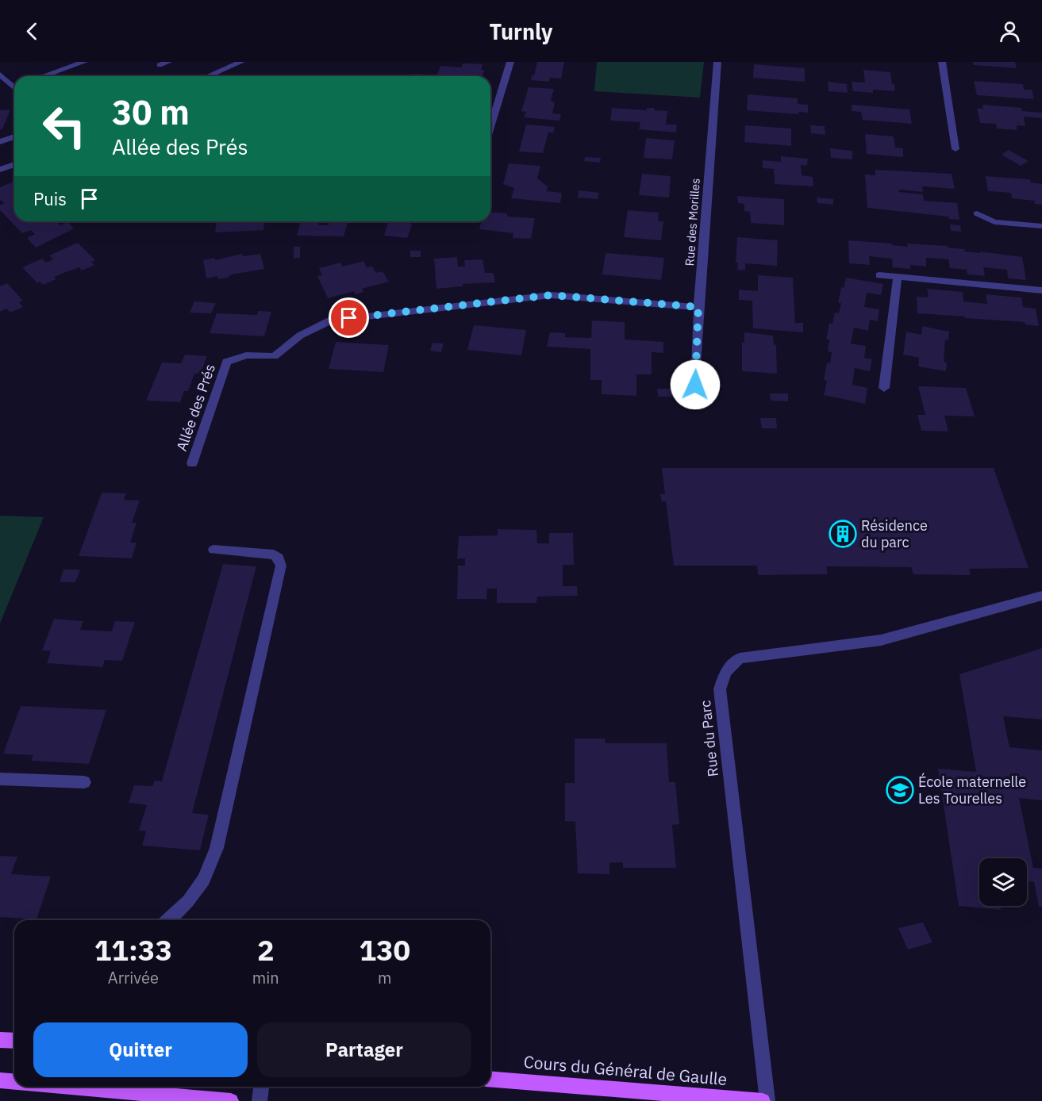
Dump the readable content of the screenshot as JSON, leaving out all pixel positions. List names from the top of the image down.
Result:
{
  "streets": {
    "main road": ["Cours du Général de Gaulle"],
    "street": ["Rue des Morilles", "Allée des Prés", "Rue du Parc"]
  },
  "crossings": [
    ["Rue des Morilles", "Allée des Prés"]
  ],
  "places": {
    "building": ["Résidence du parc"],
    "school or university": ["École maternelle Les Tourelles"]
  },
  "page": {
    "header": "Turnly",
    "turn": ["30 m", "Allée des Prés"],
    "then": "Puis",
    "eta": [
      "11:33",
      "Arrivée",
      "2",
      "min",
      "130",
      "m"
    ],
    "buttons": ["Quitter", "Partager"]
  }
}
